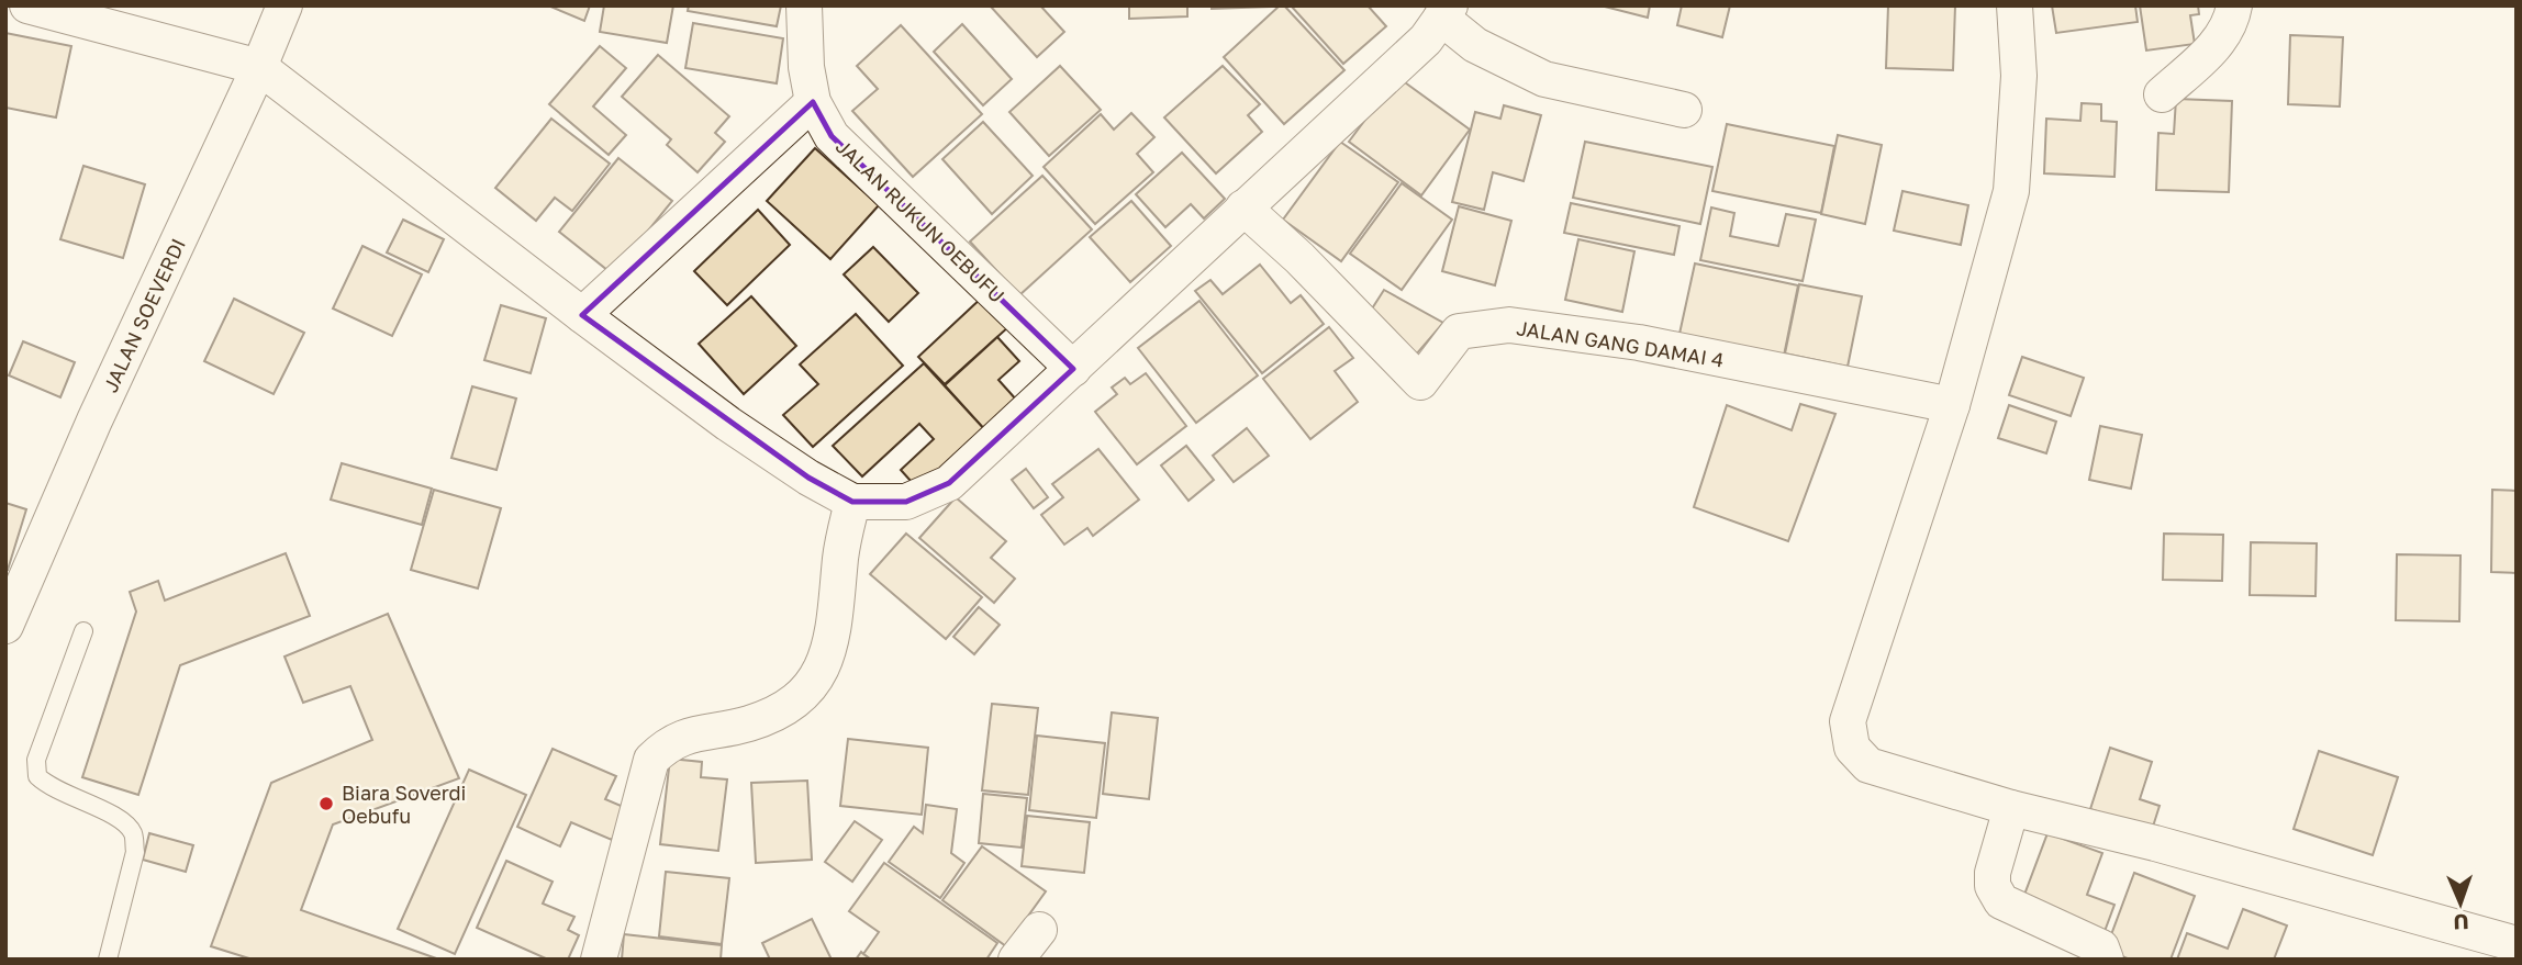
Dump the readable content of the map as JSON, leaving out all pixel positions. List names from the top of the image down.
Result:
{
  "streets": {
    "street": ["JALAN RUKUN OEBUFU", "JALAN SOEVERDI", "JALAN GANG DAMAI 4"]
  },
  "places": ["Biara Soverdi Oebufu"],
  "north": "bottom"
}
